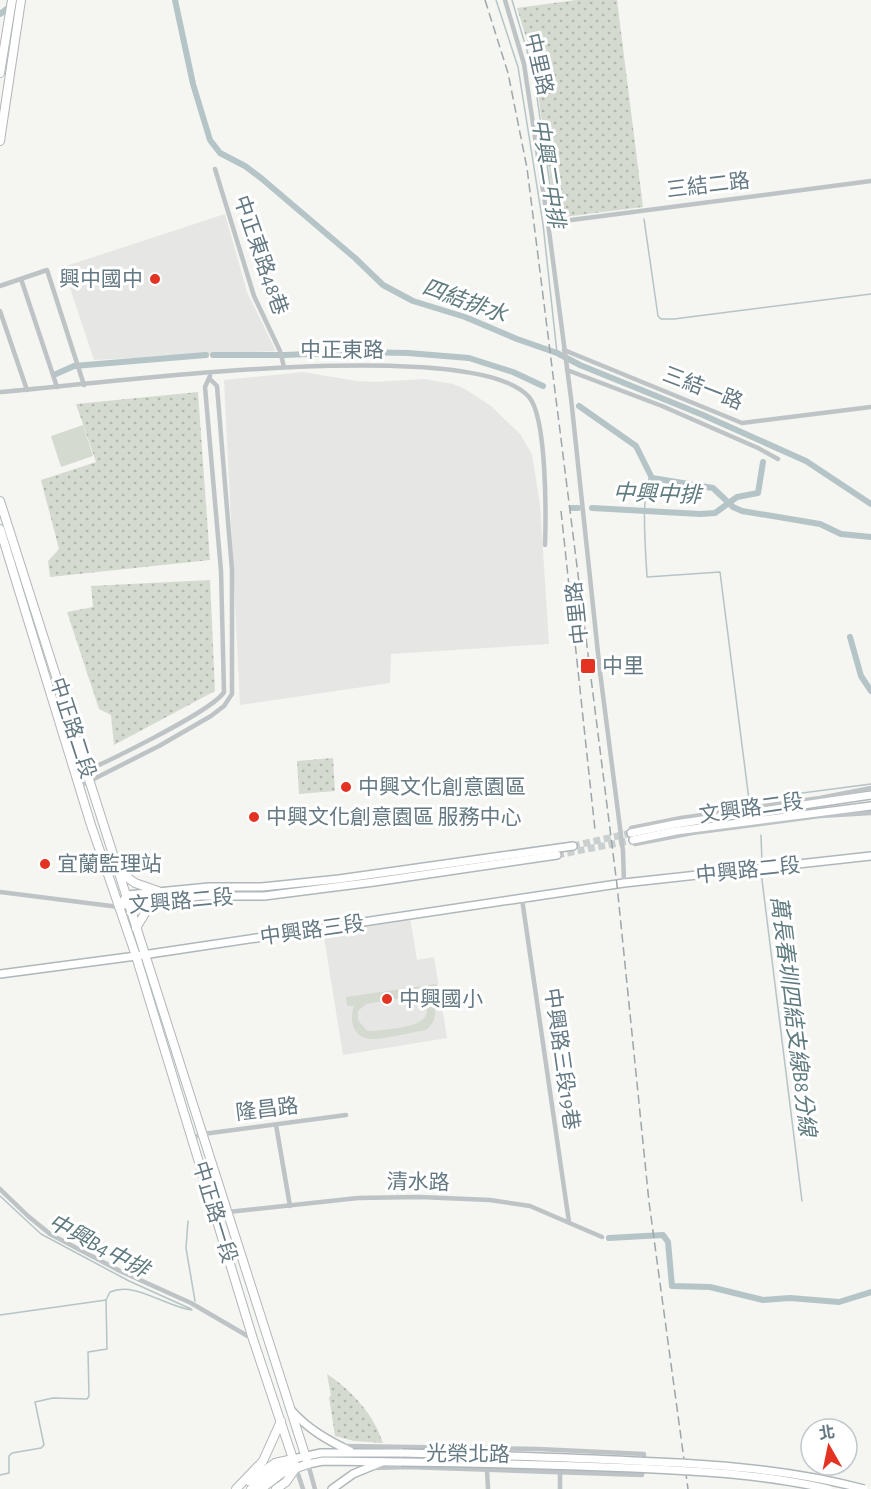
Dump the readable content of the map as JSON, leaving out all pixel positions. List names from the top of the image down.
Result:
{
  "streets": {
    "main road": ["中正路二段", "中正路一段"],
    "street": [
      "中里路",
      "三結二路",
      "中正東路48巷",
      "中正東路",
      "三結一路",
      "文興路二段",
      "中興路二段",
      "中興路三段",
      "中興路三段19巷",
      "隆昌路",
      "清水路",
      "光榮北路"
    ]
  },
  "crossings": [
    ["中里路", "三結二路"],
    ["中里路", "三結一路"],
    ["中里路", "中興路二段"],
    ["中里路", "中興路三段"],
    ["中正東路48巷", "中正東路"],
    ["中正路二段", "文興路二段"],
    ["中正路二段", "中興路三段"],
    ["中正路二段", "中正路一段"],
    ["中興路二段", "中興路三段"],
    ["中興路三段", "中興路三段19巷"],
    ["中興路三段", "中正路一段"],
    ["中興路三段19巷", "清水路"],
    ["隆昌路", "中正路一段"],
    ["清水路", "中正路一段"],
    ["中正路一段", "光榮北路"]
  ],
  "water": [
    "中興二中排",
    "四結排水",
    "中興中排",
    "萬長春圳四結支線B8分線",
    "中興B4中排"
  ],
  "places": {
    "other": [
      "興中國中",
      "中興文化創意園區",
      "中興文化創意園區 服務中心",
      "宜蘭監理站",
      "中興國小"
    ],
    "transit": ["中里"]
  },
  "north": "top"
}
